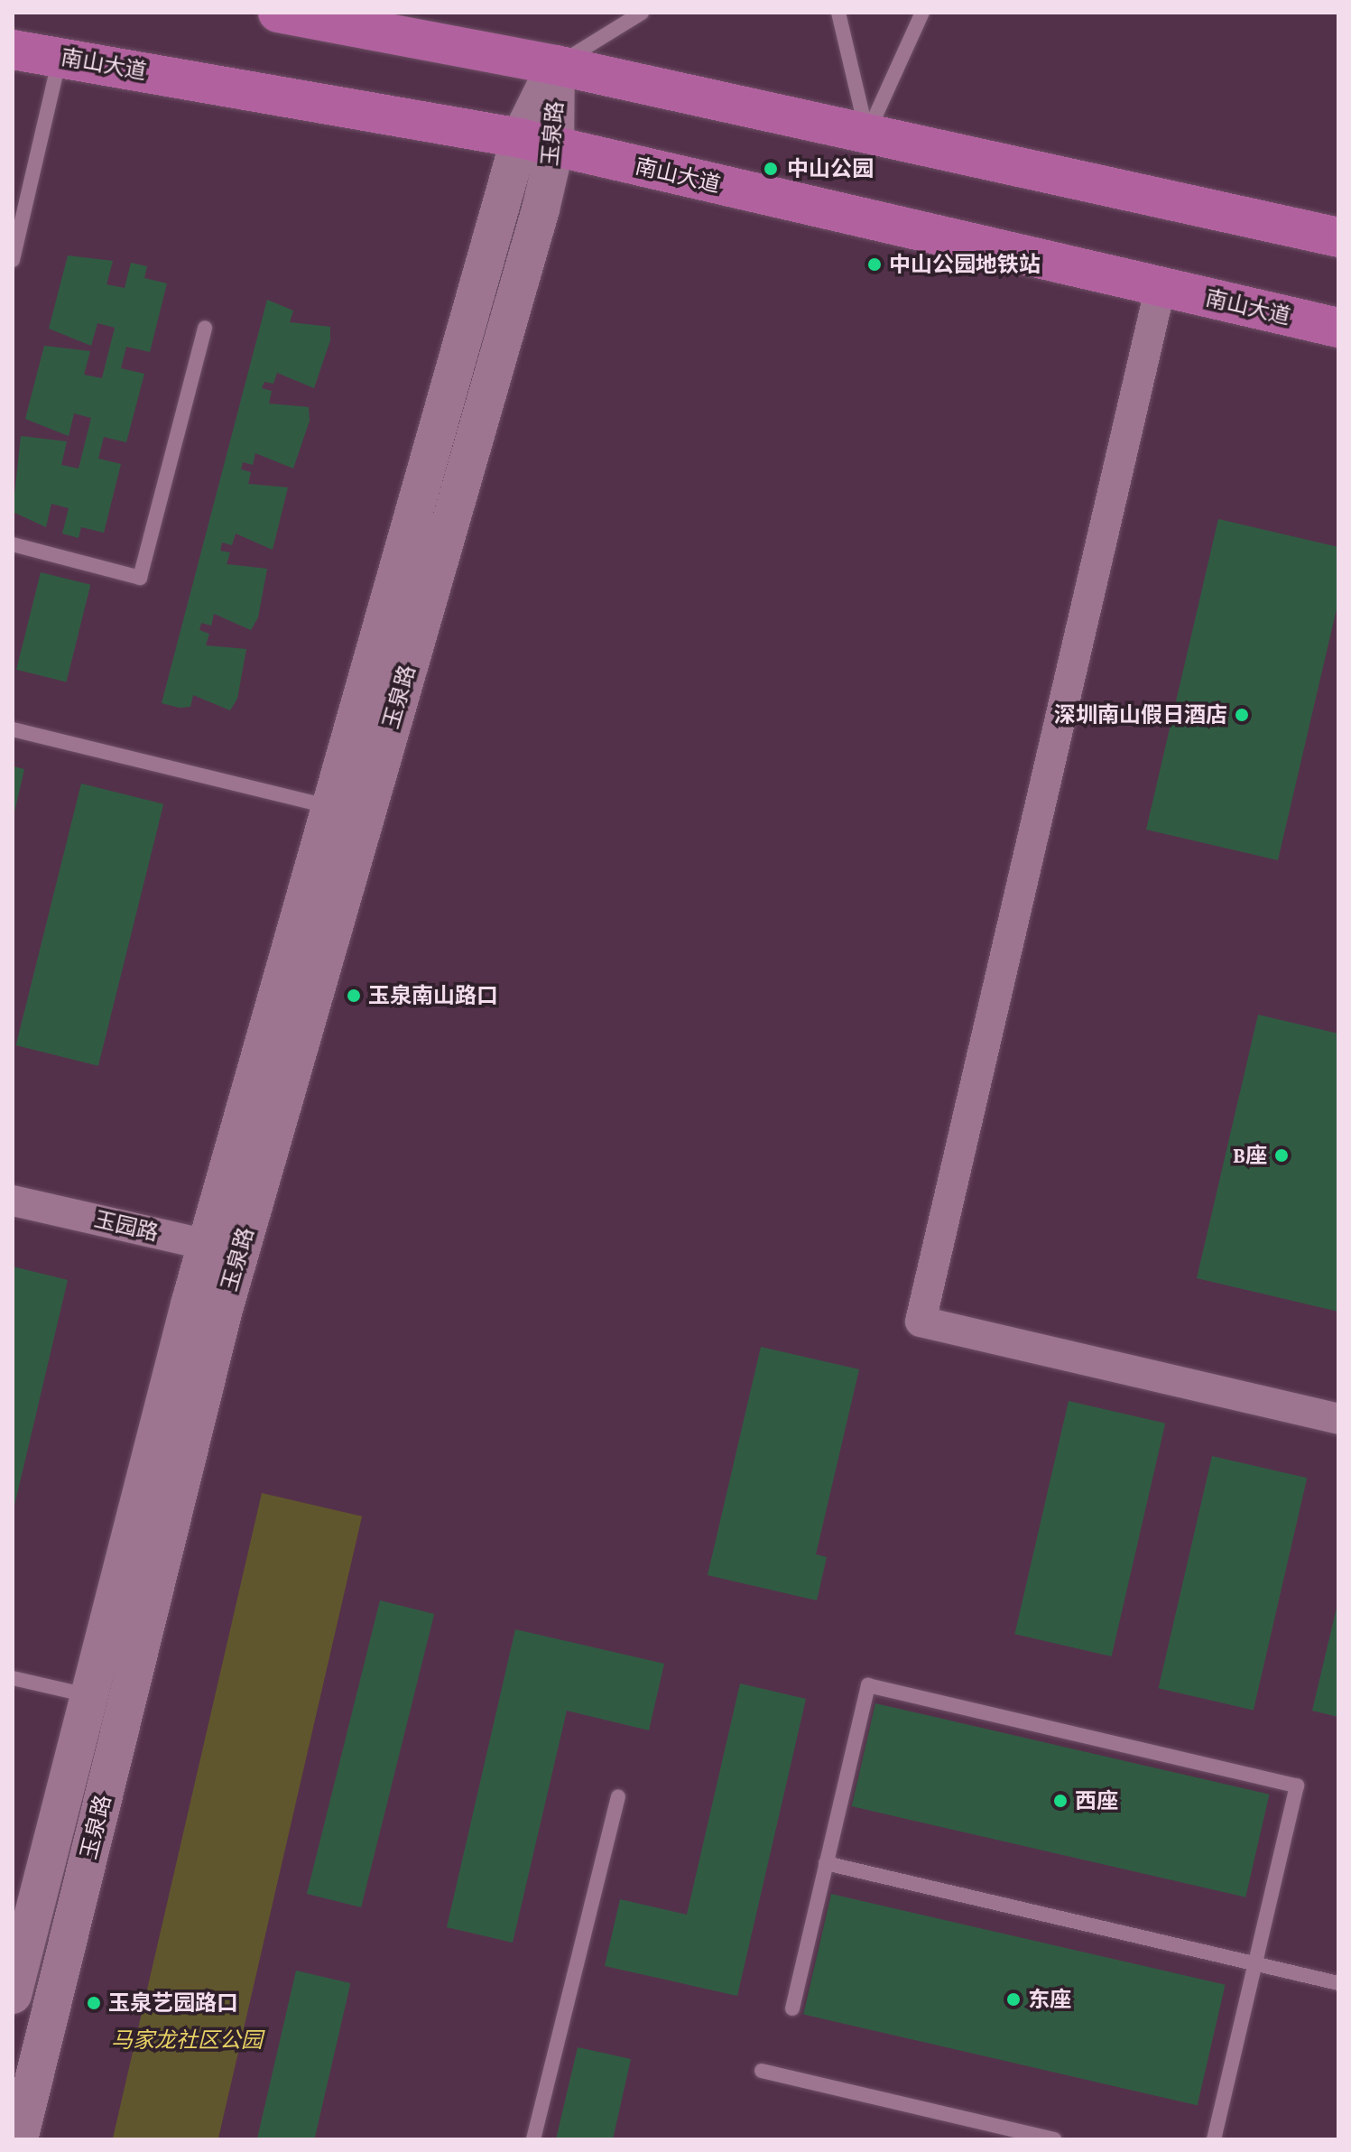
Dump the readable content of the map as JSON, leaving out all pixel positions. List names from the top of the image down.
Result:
{
  "streets": {
    "main road": ["南山大道"],
    "street": ["玉泉路", "玉园路"]
  },
  "crossings": [
    ["南山大道", "玉泉路"],
    ["玉泉路", "玉园路"]
  ],
  "parks": ["马家龙社区公园"],
  "places": [
    "中山公园",
    "中山公园地铁站",
    "深圳南山假日酒店",
    "玉泉南山路口",
    "B座",
    "西座",
    "东座",
    "玉泉艺园路口"
  ]
}
